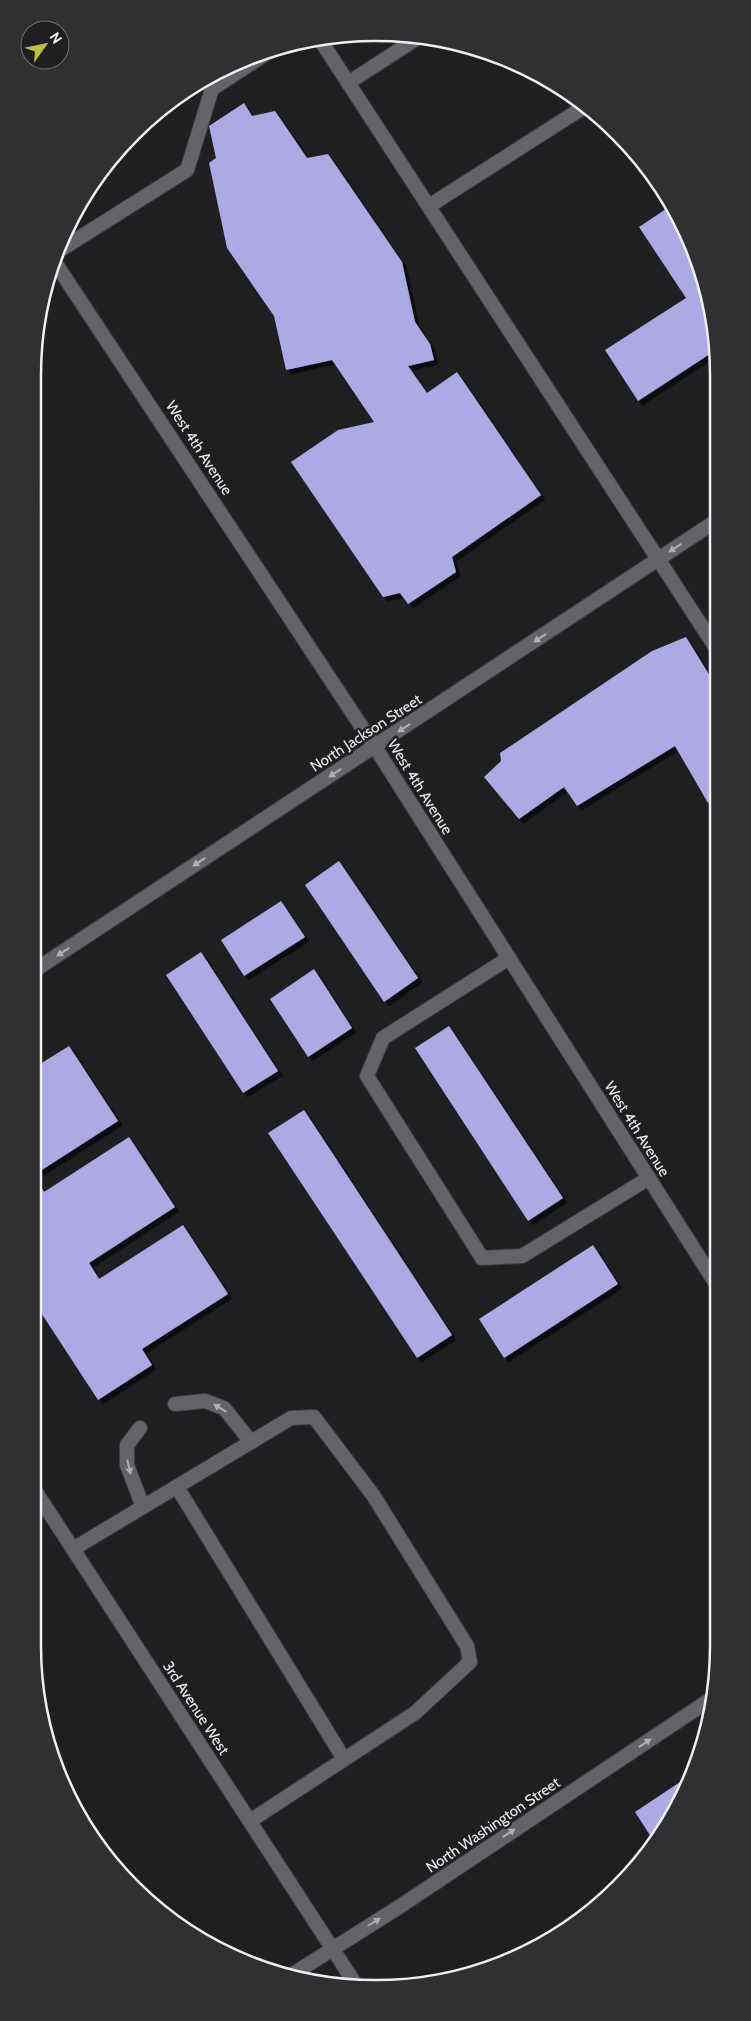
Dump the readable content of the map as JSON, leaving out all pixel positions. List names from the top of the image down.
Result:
{
  "streets": {
    "street": [
      "West 4th Avenue",
      "North Jackson Street",
      "3rd Avenue West",
      "North Washington Street"
    ]
  },
  "crossings": [
    ["West 4th Avenue", "North Jackson Street"],
    ["3rd Avenue West", "North Washington Street"]
  ],
  "one_way": ["North Jackson Street", "North Washington Street"],
  "north": "top right"
}
